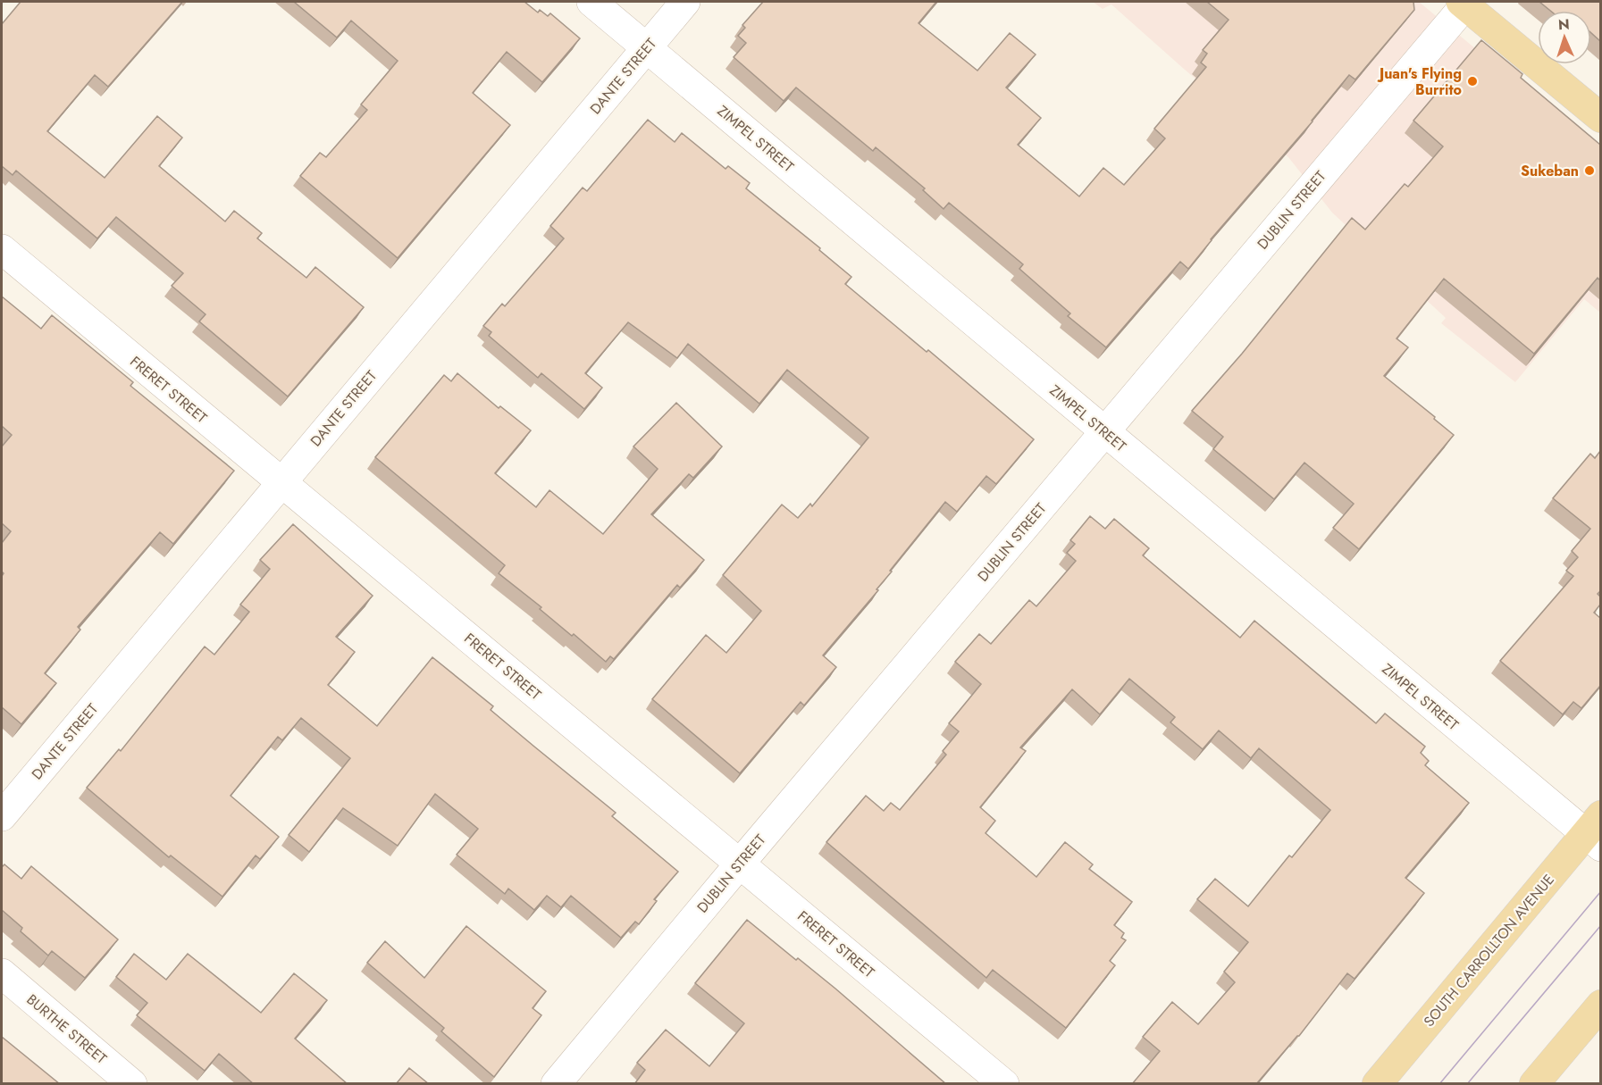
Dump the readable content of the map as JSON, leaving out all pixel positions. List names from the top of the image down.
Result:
{
  "streets": {
    "main road": ["SOUTH CARROLLTON AVENUE"],
    "street": [
      "DANTE STREET",
      "ZIMPEL STREET",
      "DUBLIN STREET",
      "FRERET STREET",
      "BURTHE STREET"
    ]
  },
  "crossings": [
    ["DANTE STREET", "ZIMPEL STREET"],
    ["DANTE STREET", "FRERET STREET"],
    ["ZIMPEL STREET", "DUBLIN STREET"],
    ["ZIMPEL STREET", "SOUTH CARROLLTON AVENUE"],
    ["DUBLIN STREET", "FRERET STREET"]
  ],
  "places": ["Juan's Flying Burrito", "Sukeban"],
  "north": "top"
}
